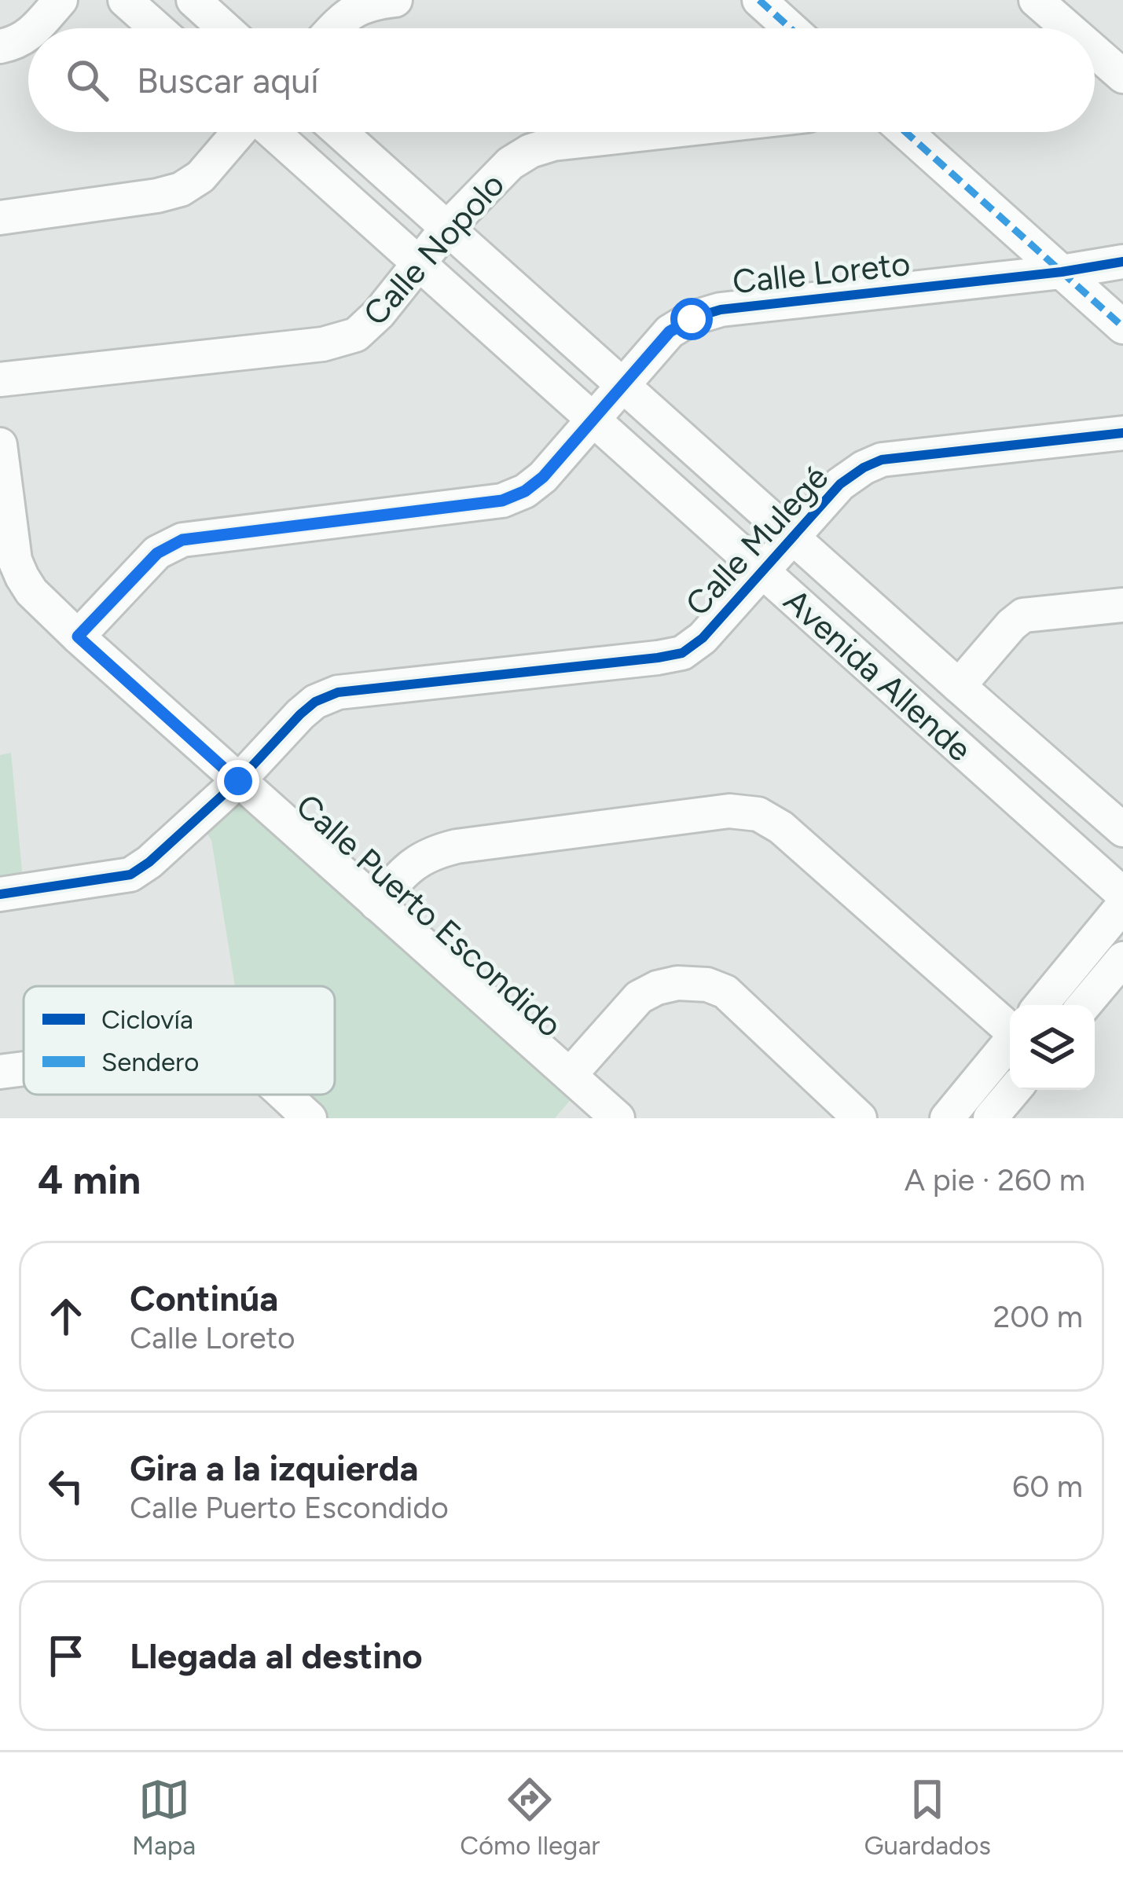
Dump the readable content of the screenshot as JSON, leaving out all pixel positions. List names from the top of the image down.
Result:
{
  "streets": {
    "street": [
      "Calle Nopolo",
      "Calle Loreto",
      "Calle Mulegé",
      "Avenida Allende",
      "Calle Puerto Escondido"
    ]
  },
  "crossings": [
    ["Calle Nopolo", "Avenida Allende"],
    ["Calle Loreto", "Avenida Allende"],
    ["Calle Loreto", "Calle Puerto Escondido"],
    ["Calle Mulegé", "Avenida Allende"],
    ["Calle Mulegé", "Calle Puerto Escondido"]
  ],
  "legend": ["Ciclovía", "Sendero"],
  "page": {
    "search": "Buscar aquí",
    "heading": ["4 min", "A pie · 260 m"],
    "list": [
      ["Continúa", "Calle Loreto", "200 m"],
      ["Gira a la izquierda", "Calle Puerto Escondido", "60 m"],
      "Llegada al destino"
    ],
    "nav": ["Mapa", "Cómo llegar", "Guardados"]
  }
}
